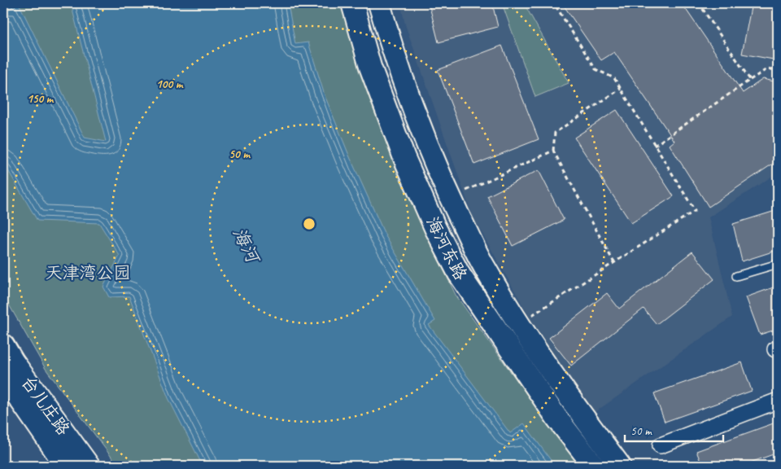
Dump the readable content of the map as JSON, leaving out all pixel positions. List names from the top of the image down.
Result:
{
  "streets": {
    "main road": ["海河东路", "台儿庄路"]
  },
  "water": ["海河"],
  "parks": ["天津湾公园"],
  "scale_bar": "50 m",
  "rings": ["100 m", "150 m", "50 m"]
}
